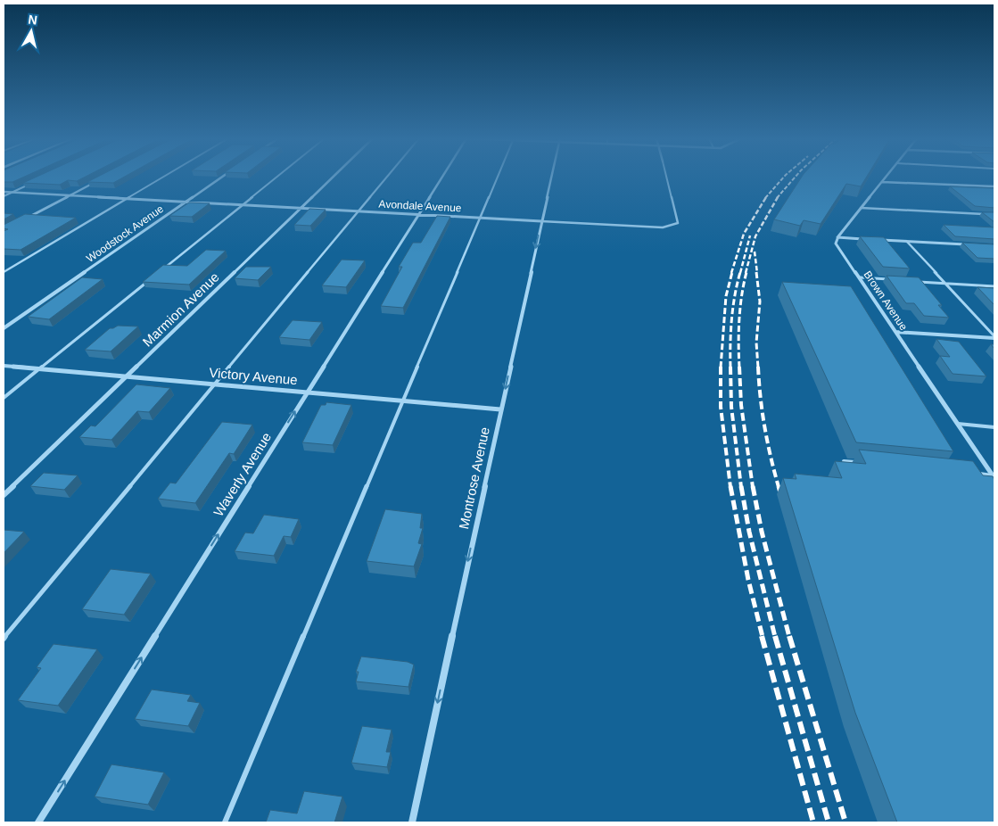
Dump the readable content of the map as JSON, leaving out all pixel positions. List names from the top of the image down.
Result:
{
  "streets": {
    "street": [
      "Avondale Avenue",
      "Woodstock Avenue",
      "Brown Avenue",
      "Marmion Avenue",
      "Victory Avenue",
      "Waverly Avenue",
      "Montrose Avenue"
    ]
  },
  "crossings": [
    ["Avondale Avenue", "Woodstock Avenue"],
    ["Avondale Avenue", "Marmion Avenue"],
    ["Avondale Avenue", "Waverly Avenue"],
    ["Avondale Avenue", "Montrose Avenue"],
    ["Marmion Avenue", "Victory Avenue"],
    ["Victory Avenue", "Waverly Avenue"],
    ["Victory Avenue", "Montrose Avenue"]
  ],
  "one_way": ["Waverly Avenue", "Montrose Avenue"],
  "north": "top"
}
